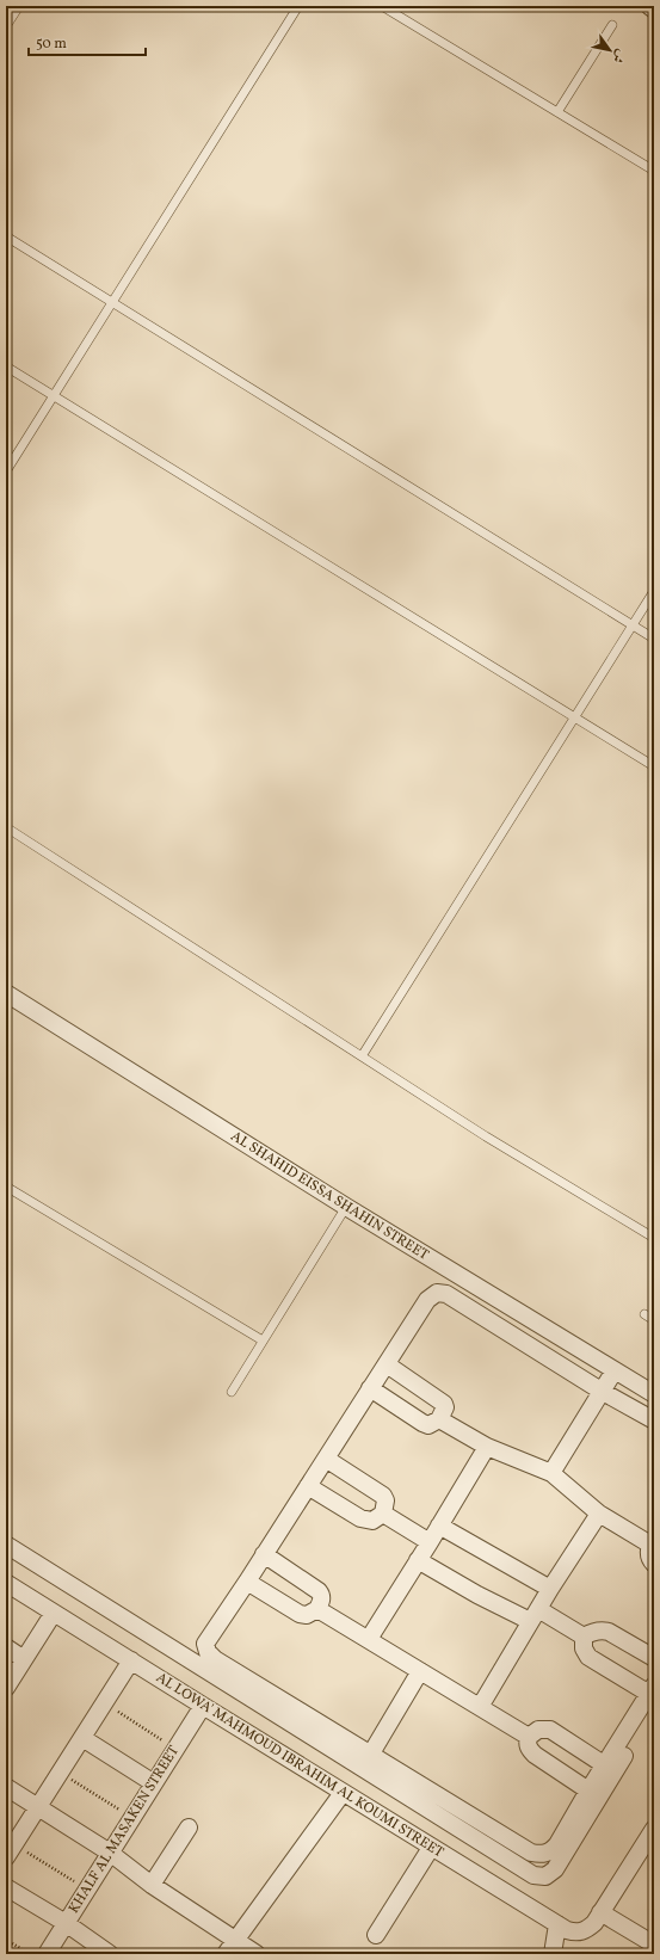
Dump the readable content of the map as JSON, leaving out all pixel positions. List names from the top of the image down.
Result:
{
  "streets": {
    "street": ["AL SHAHID EISSA SHAHIN STREET", "AL LOWA' MAHMOUD IBRAHIM AL KOUMI STREET", "KHALF AL MASAKEN STREET"]
  },
  "crossings": [
    ["AL LOWA' MAHMOUD IBRAHIM AL KOUMI STREET", "KHALF AL MASAKEN STREET"]
  ],
  "scale_bar": "50 m",
  "north": "bottom right"
}
